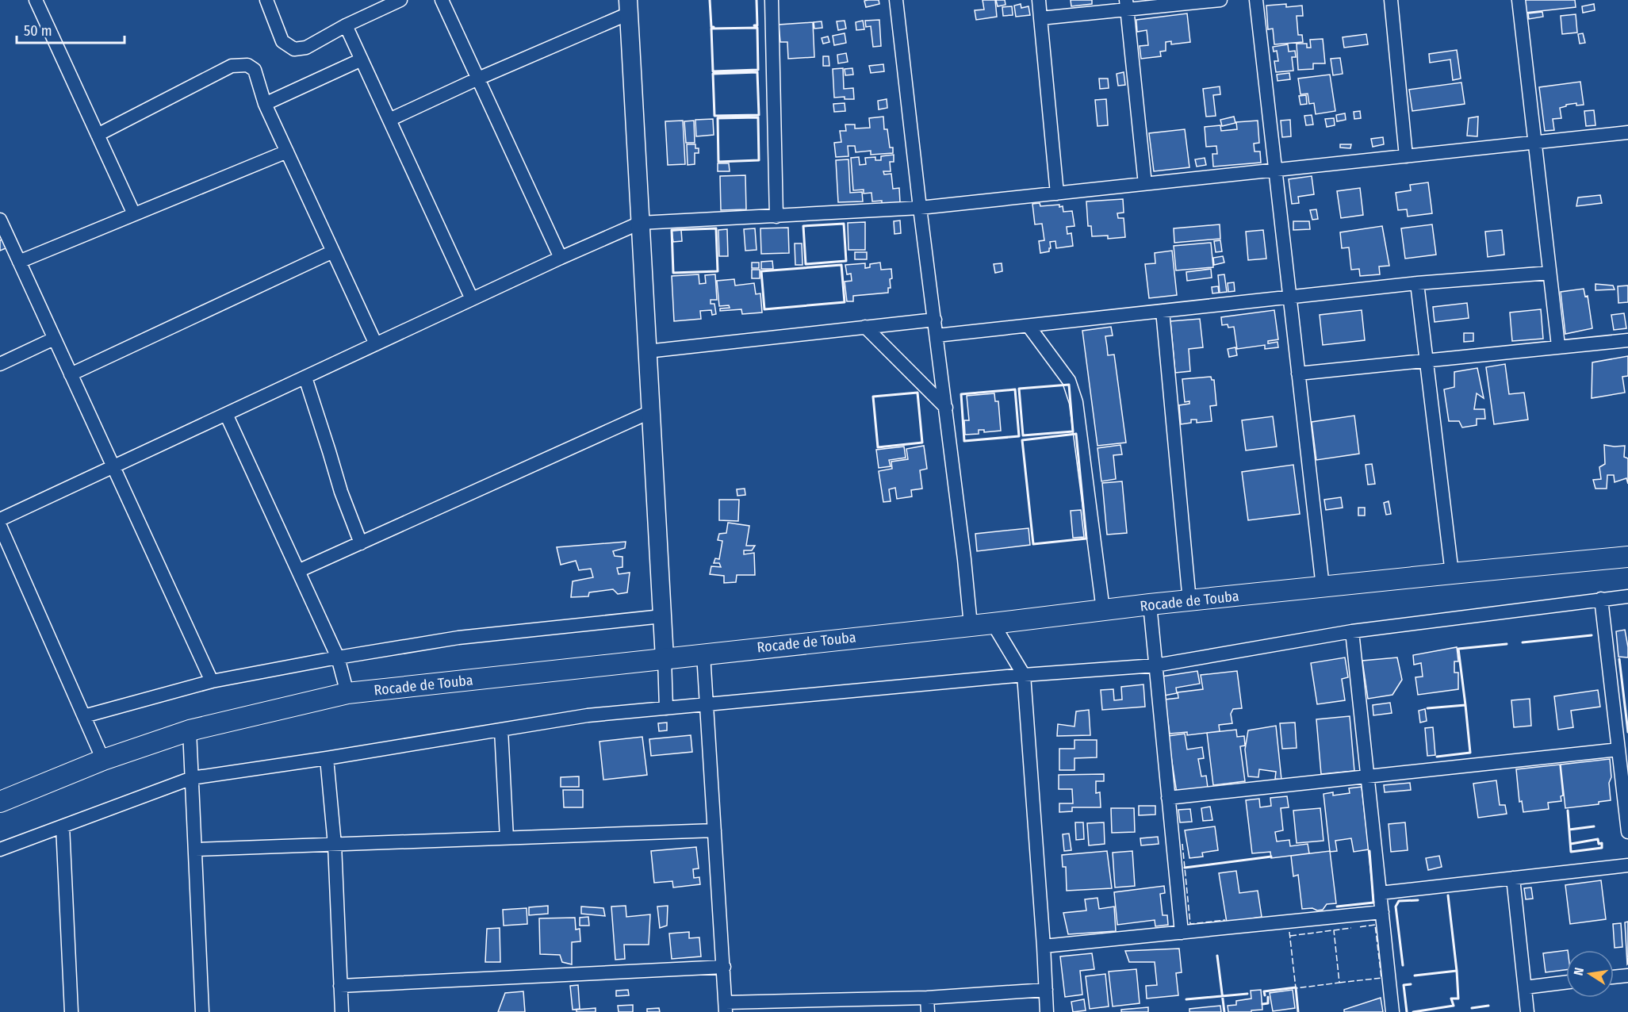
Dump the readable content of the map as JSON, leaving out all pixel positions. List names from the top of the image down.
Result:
{
  "streets": {
    "main road": ["Rocade de Touba"]
  },
  "scale_bar": "50 m",
  "north": "left"
}
